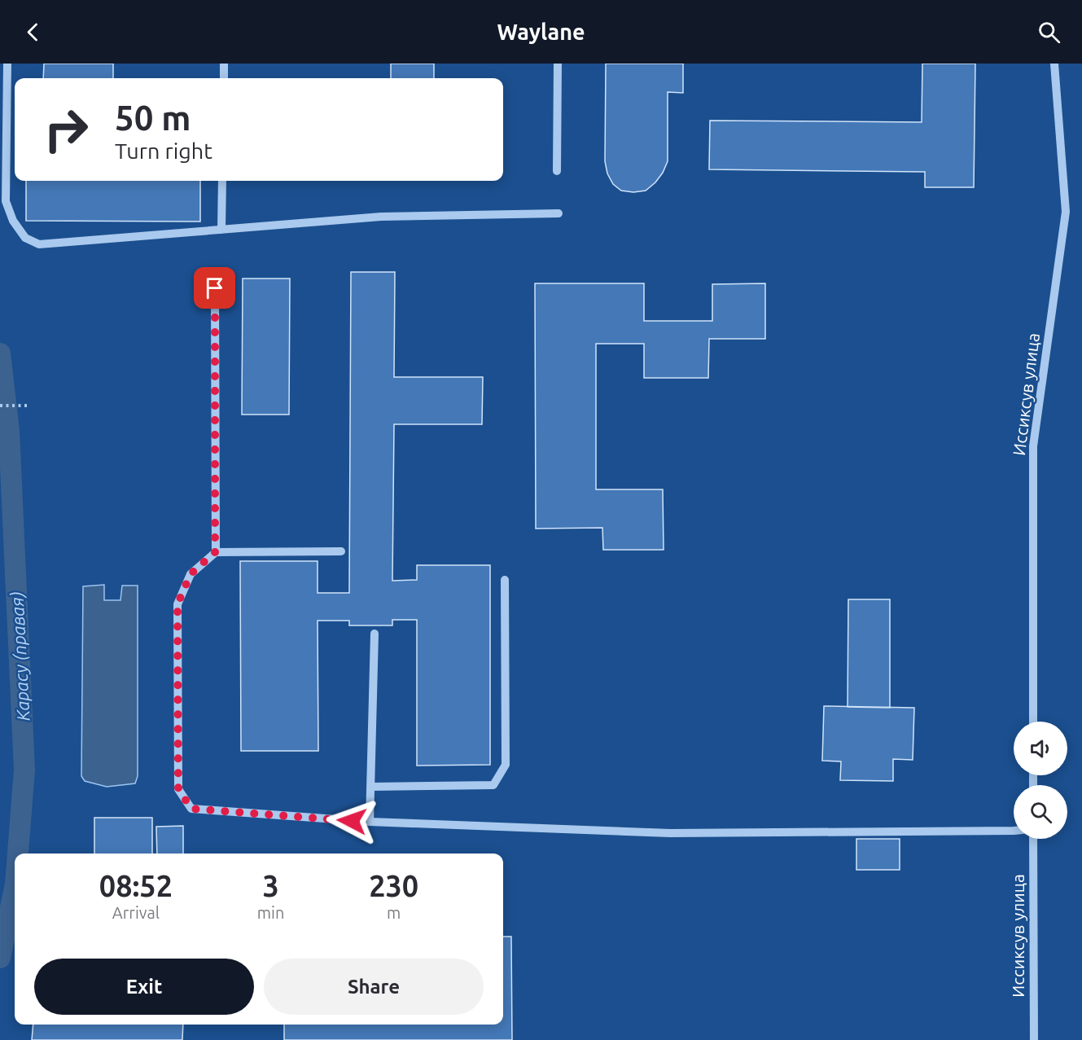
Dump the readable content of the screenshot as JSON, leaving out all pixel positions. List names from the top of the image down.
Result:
{
  "streets": {
    "street": ["Иссиксув улица"]
  },
  "water": ["Карасу (правая)"],
  "page": {
    "header": "Waylane",
    "turn": ["50 m", "Turn right"],
    "eta": [
      "08:52",
      "Arrival",
      "3",
      "min",
      "230",
      "m"
    ],
    "buttons": ["Exit", "Share"]
  }
}
